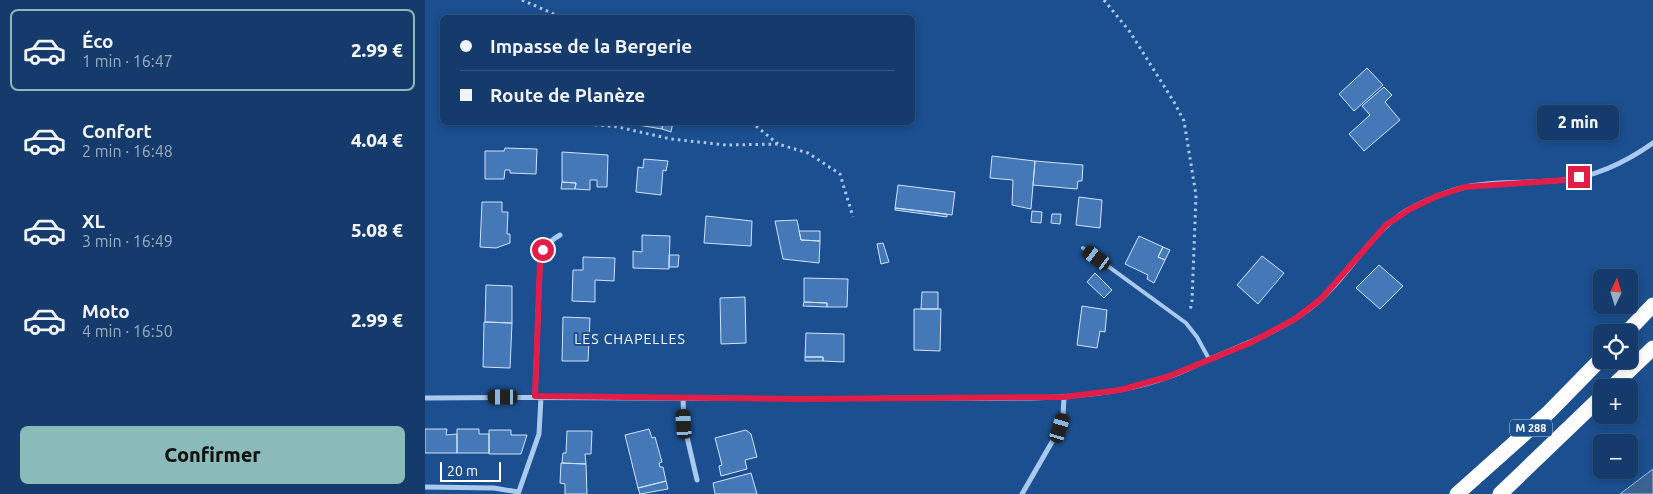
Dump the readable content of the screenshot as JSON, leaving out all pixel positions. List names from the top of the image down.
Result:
{
  "streets": {
    "highway": ["M 288"]
  },
  "districts": ["LES CHAPELLES"],
  "scale_bar": "20 m",
  "north": "top",
  "page": {
    "list": [
      {
        "name": "Éco",
        "note": "1 min · 16:47",
        "value": "2.99 €"
      },
      {
        "name": "Confort",
        "note": "2 min · 16:48",
        "value": "4.04 €"
      },
      {
        "name": "XL",
        "note": "3 min · 16:49",
        "value": "5.08 €"
      },
      {
        "name": "Moto",
        "note": "4 min · 16:50",
        "value": "2.99 €"
      }
    ],
    "banner": ["Impasse de la Bergerie", "Route de Planèze"],
    "bubble": "2 min",
    "map_buttons": ["+", "−"],
    "buttons": "Confirmer",
    "scale": "20 m"
  }
}
